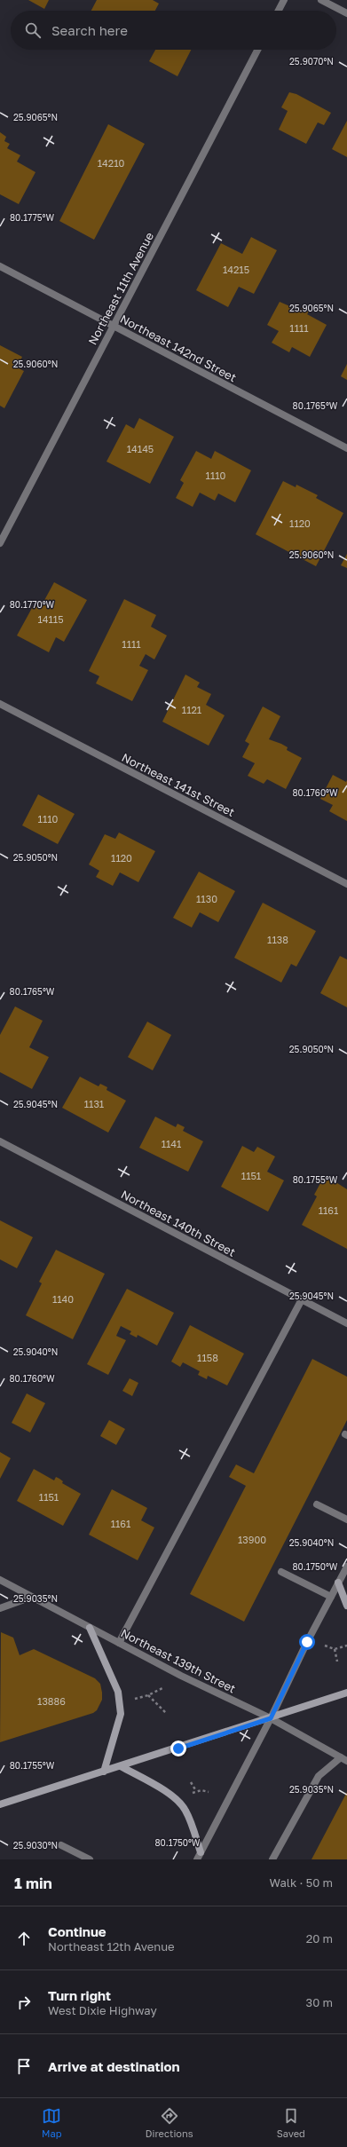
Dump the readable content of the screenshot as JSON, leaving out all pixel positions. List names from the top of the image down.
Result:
{
  "streets": {
    "street": [
      "Northeast 11th Avenue",
      "Northeast 142nd Street",
      "Northeast 141st Street",
      "Northeast 140th Street",
      "Northeast 139th Street"
    ]
  },
  "crossings": [
    ["Northeast 11th Avenue", "Northeast 142nd Street"]
  ],
  "house_numbers": [
    "14210",
    "14215",
    "1111",
    "14145",
    "1110",
    "1120",
    "14115",
    "1111",
    "1121",
    "1110",
    "1120",
    "1130",
    "1138",
    "1131",
    "1141",
    "1151",
    "1161",
    "1140",
    "1158",
    "1151",
    "1161",
    "13900",
    "13886"
  ],
  "page": {
    "search": "Search here",
    "heading": ["1 min", "Walk · 50 m"],
    "list": [
      ["Continue", "Northeast 12th Avenue", "20 m"],
      ["Turn right", "West Dixie Highway", "30 m"],
      "Arrive at destination"
    ],
    "nav": ["Map", "Directions", "Saved"]
  },
  "coordinates": [
    "25.9070°N",
    "25.9065°N",
    "80.1775°W",
    "25.9060°N",
    "80.1765°W",
    "80.1770°W",
    "80.1760°W",
    "25.9050°N",
    "25.9045°N",
    "80.1755°W",
    "25.9040°N",
    "80.1750°W",
    "25.9035°N",
    "25.9030°N"
  ]
}
